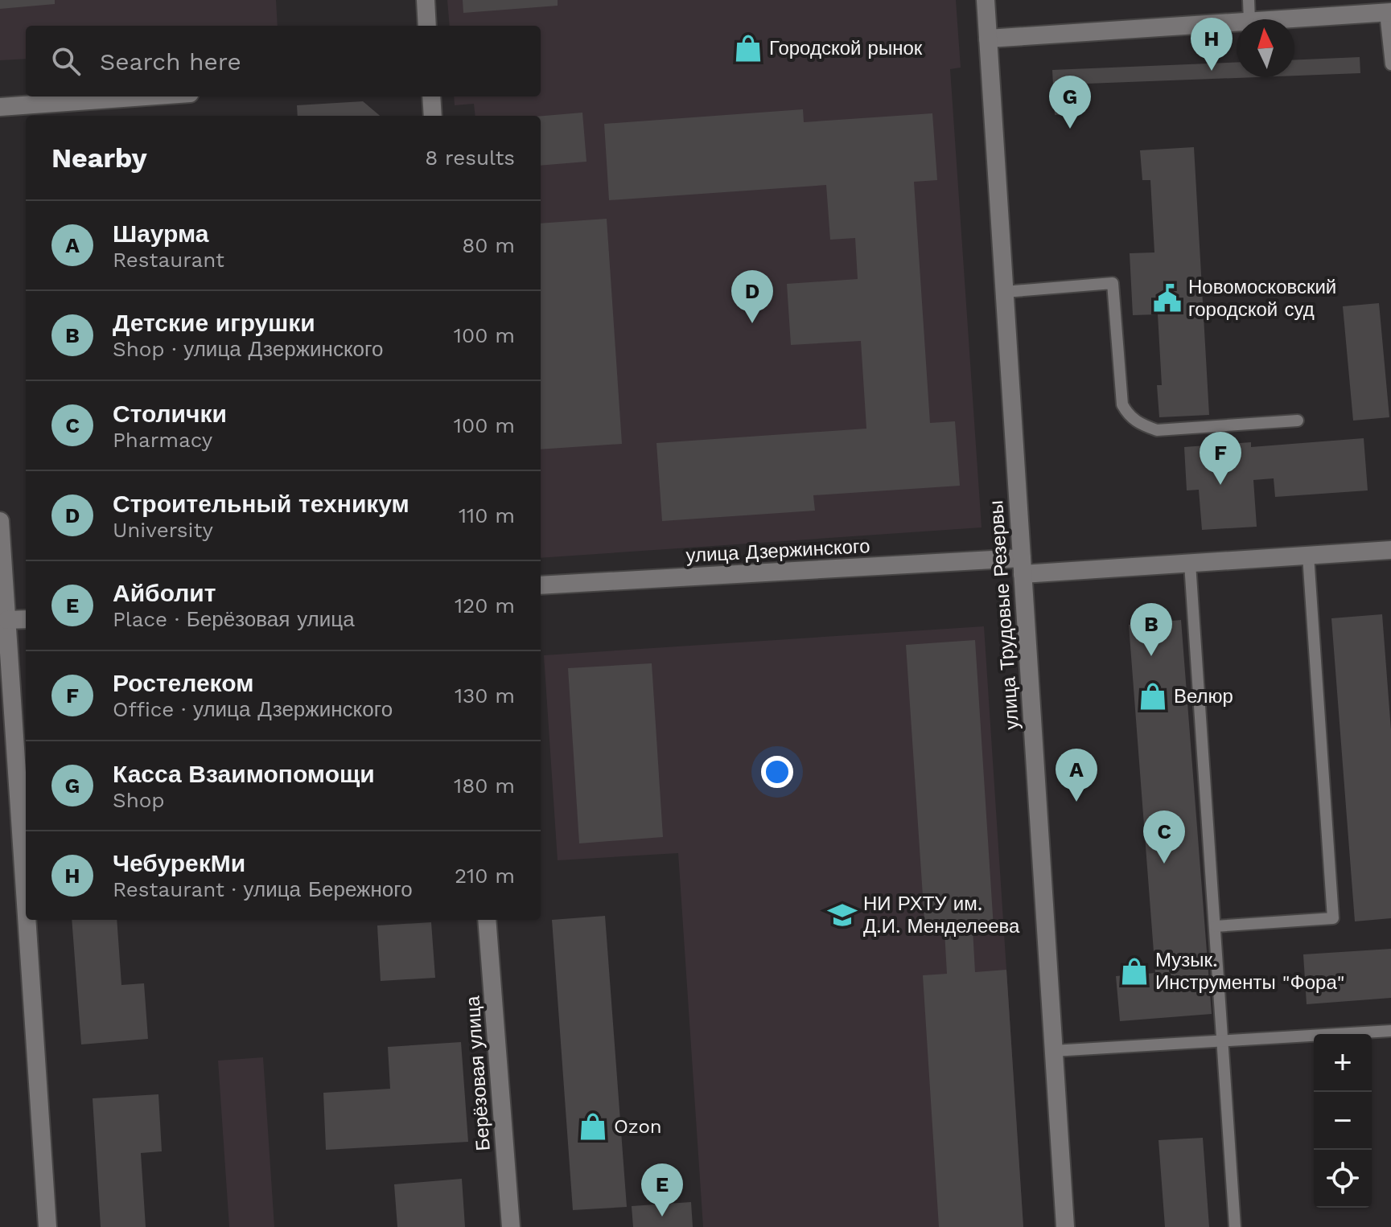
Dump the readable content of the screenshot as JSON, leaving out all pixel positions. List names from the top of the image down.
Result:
{
  "streets": {
    "street": ["улица Дзержинского", "улица Трудовые Резервы", "Берёзовая улица"]
  },
  "crossings": [
    ["улица Дзержинского", "улица Трудовые Резервы"]
  ],
  "places": {
    "shop": [
      "Городской рынок",
      "Велюр",
      "Музык. Инструменты \"Фора\"",
      "Ozon"
    ],
    "public building": ["Новомосковский городской суд"],
    "school or university": ["НИ РХТУ им. Д.И. Менделеева"]
  },
  "north": "top",
  "page": {
    "pins": [
      "H",
      "G",
      "D",
      "F",
      "B",
      "A",
      "C",
      "E"
    ],
    "search": "Search here",
    "heading": ["Nearby", "8 results"],
    "list": [
      {
        "mark": "A",
        "name": "Шаурма",
        "note": "Restaurant",
        "value": "80 m"
      },
      {
        "mark": "B",
        "name": "Детские игрушки",
        "note": "Shop · улица Дзержинского",
        "value": "100 m"
      },
      {
        "mark": "C",
        "name": "Столички",
        "note": "Pharmacy",
        "value": "100 m"
      },
      {
        "mark": "D",
        "name": "Строительный техникум",
        "note": "University",
        "value": "110 m"
      },
      {
        "mark": "E",
        "name": "Айболит",
        "note": "Place · Берёзовая улица",
        "value": "120 m"
      },
      {
        "mark": "F",
        "name": "Ростелеком",
        "note": "Office · улица Дзержинского",
        "value": "130 m"
      },
      {
        "mark": "G",
        "name": "Касса Взаимопомощи",
        "note": "Shop",
        "value": "180 m"
      },
      {
        "mark": "H",
        "name": "ЧебурекМи",
        "note": "Restaurant · улица Бережного",
        "value": "210 m"
      }
    ],
    "map_buttons": ["+", "−"]
  }
}
